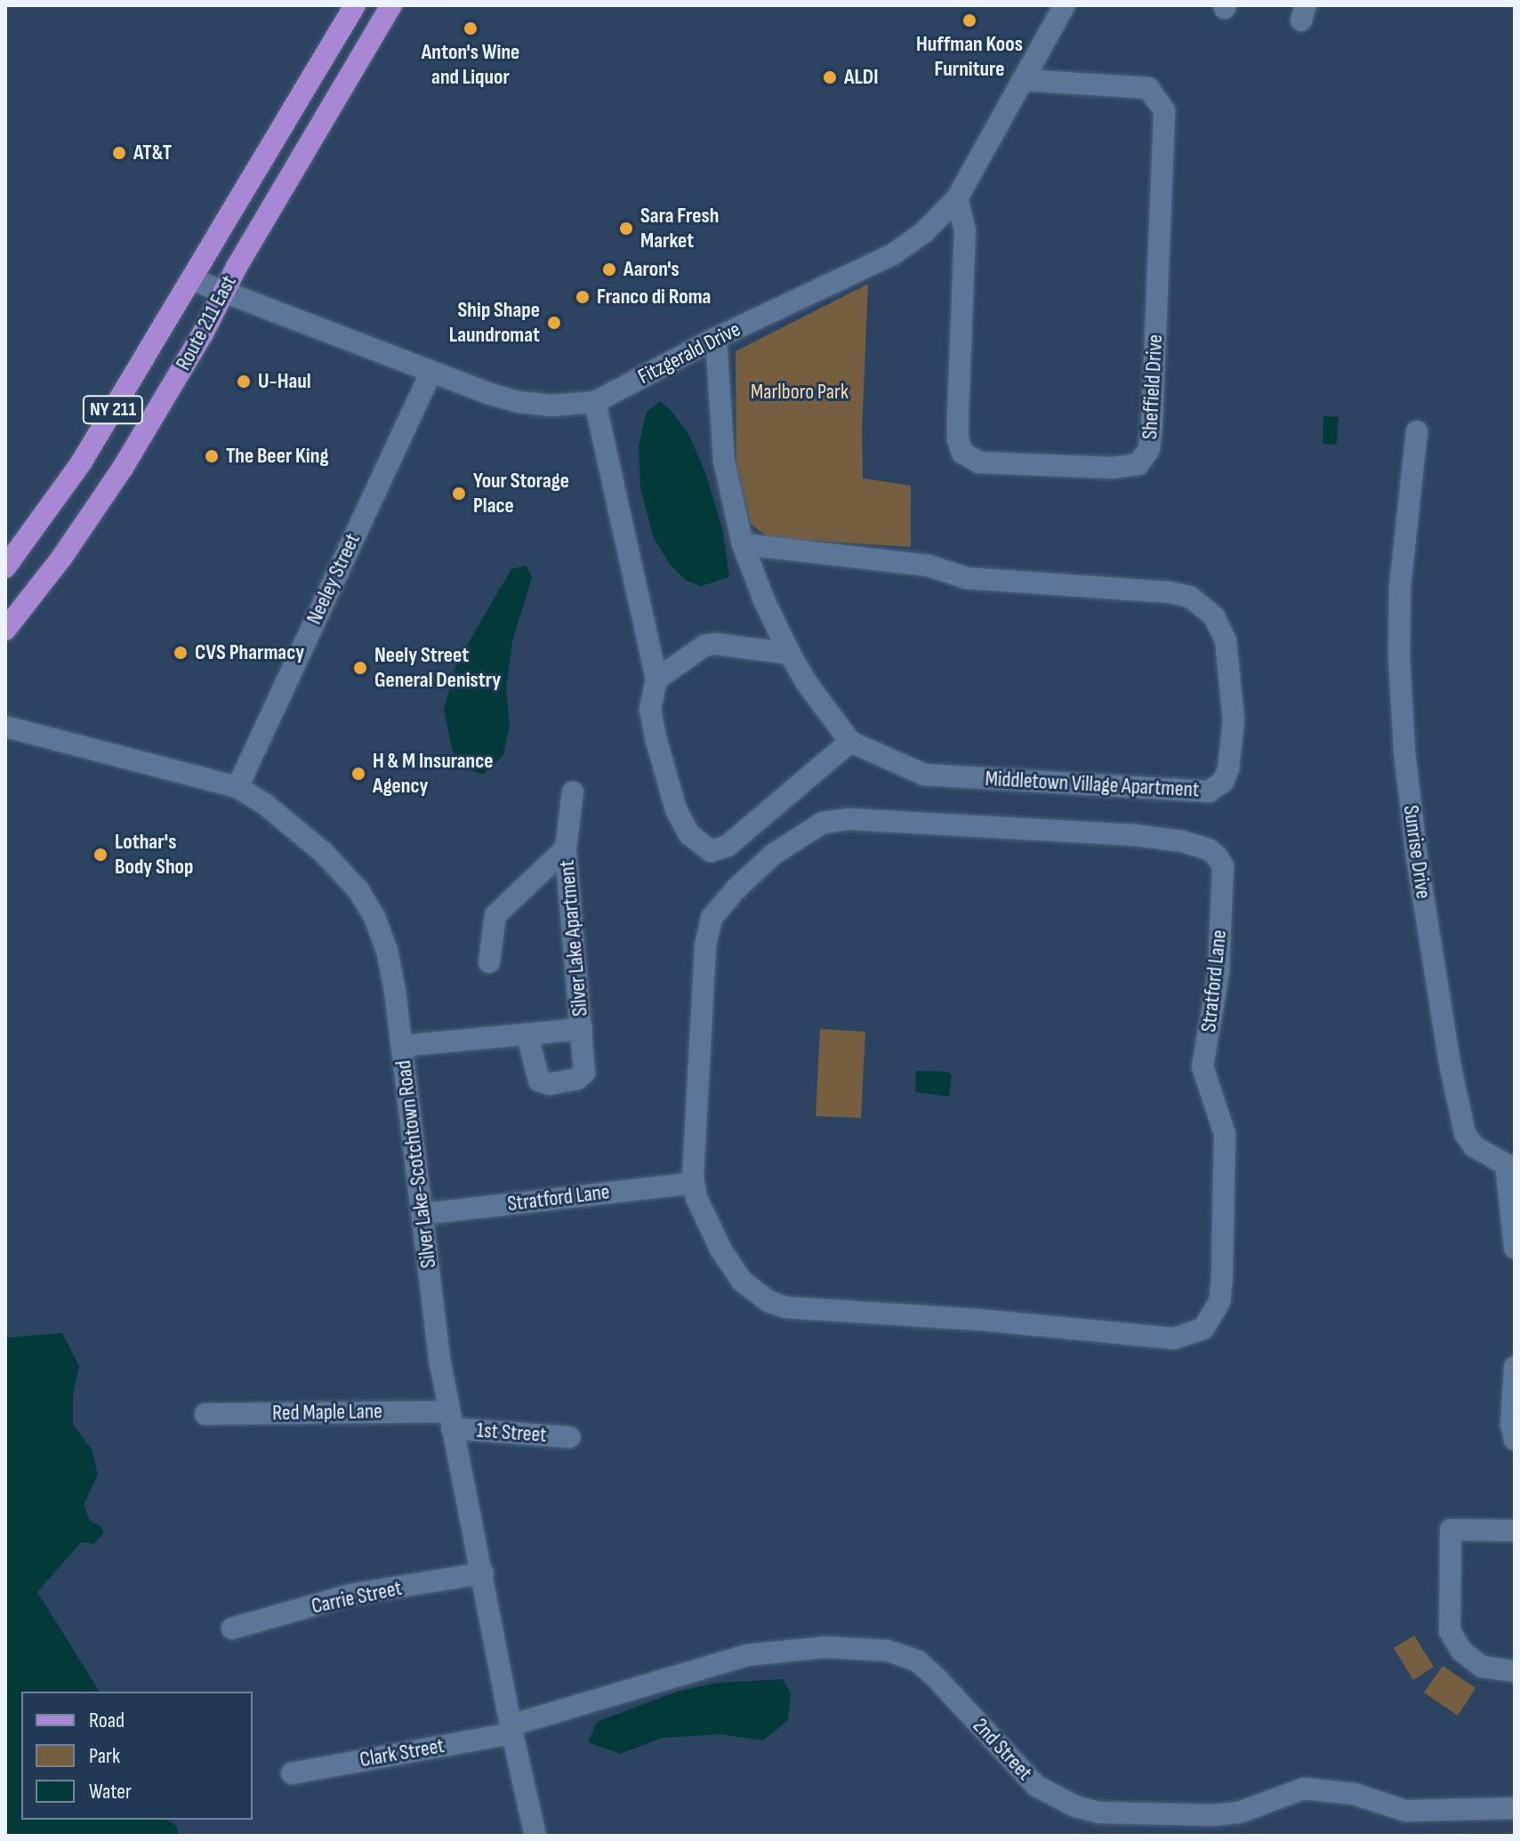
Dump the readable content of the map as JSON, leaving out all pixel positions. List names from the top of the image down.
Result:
{
  "streets": {
    "main road": ["Route 211 East", "NY 211"],
    "street": [
      "Fitzgerald Drive",
      "Sheffield Drive",
      "Neeley Street",
      "Middletown Village Apartment",
      "Sunrise Drive",
      "Silver Lake Apartment",
      "Stratford Lane",
      "Silver Lake-Scotchtown Road",
      "Red Maple Lane",
      "1st Street",
      "Carrie Street",
      "2nd Street",
      "Clark Street"
    ]
  },
  "crossings": [
    ["Route 211 East", "Fitzgerald Drive"],
    ["Fitzgerald Drive", "Sheffield Drive"],
    ["Fitzgerald Drive", "Neeley Street"],
    ["Fitzgerald Drive", "Middletown Village Apartment"],
    ["Neeley Street", "Silver Lake-Scotchtown Road"],
    ["Silver Lake Apartment", "Silver Lake-Scotchtown Road"],
    ["Stratford Lane", "Silver Lake-Scotchtown Road"],
    ["Silver Lake-Scotchtown Road", "Red Maple Lane"],
    ["Silver Lake-Scotchtown Road", "1st Street"],
    ["Silver Lake-Scotchtown Road", "Carrie Street"],
    ["Silver Lake-Scotchtown Road", "2nd Street"],
    ["Silver Lake-Scotchtown Road", "Clark Street"],
    ["Red Maple Lane", "1st Street"],
    ["2nd Street", "Clark Street"]
  ],
  "parks": ["Marlboro Park"],
  "places": [
    "Huffman Koos Furniture",
    "Anton's Wine and Liquor",
    "ALDI",
    "AT&T",
    "Sara Fresh Market",
    "Aaron's",
    "Franco di Roma",
    "Ship Shape Laundromat",
    "U-Haul",
    "The Beer King",
    "Your Storage Place",
    "CVS Pharmacy",
    "Neely Street General Denistry",
    "H & M Insurance Agency",
    "Lothar's Body Shop"
  ],
  "legend": ["Road", "Park", "Water"]
}
